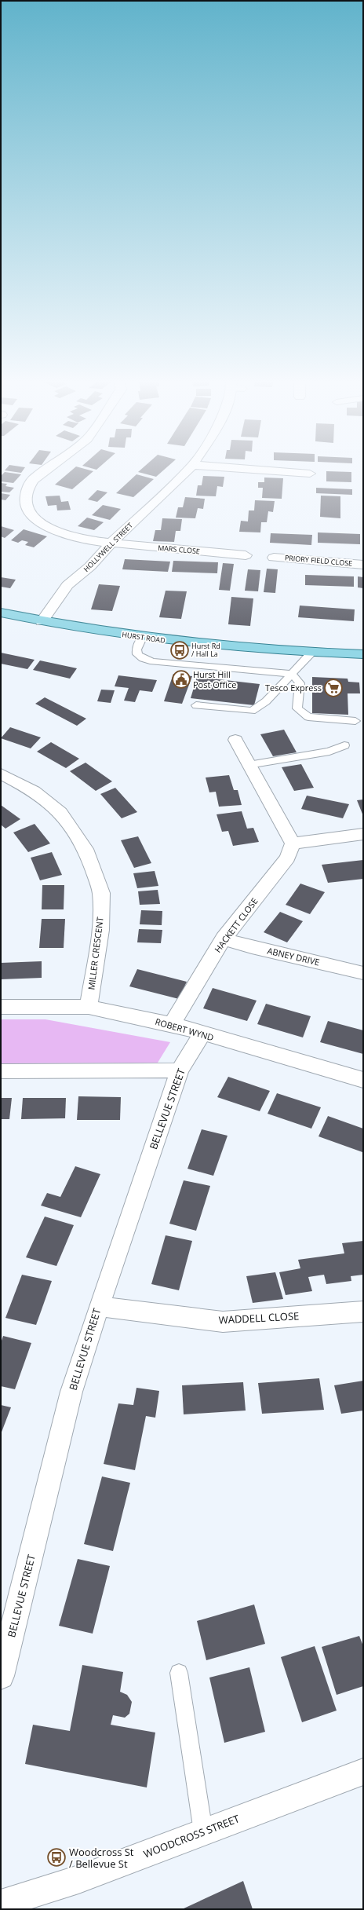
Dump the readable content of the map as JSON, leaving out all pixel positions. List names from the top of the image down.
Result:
{
  "streets": {
    "main road": ["HURST ROAD"],
    "street": [
      "HOLLYWELL STREET",
      "MARS CLOSE",
      "PRIORY FIELD CLOSE",
      "HACKETT CLOSE",
      "MILLER CRESCENT",
      "ABNEY DRIVE",
      "ROBERT WYND",
      "BELLEVUE STREET",
      "WADDELL CLOSE",
      "WOODCROSS STREET"
    ]
  },
  "crossings": [
    ["HOLLYWELL STREET", "MARS CLOSE"],
    ["HOLLYWELL STREET", "HURST ROAD"],
    ["HACKETT CLOSE", "ABNEY DRIVE"],
    ["HACKETT CLOSE", "ROBERT WYND"],
    ["MILLER CRESCENT", "ROBERT WYND"],
    ["ROBERT WYND", "BELLEVUE STREET"],
    ["BELLEVUE STREET", "WADDELL CLOSE"]
  ],
  "places": {
    "bus stop": ["Hurst Rd / Hall La", "Woodcross St / Bellevue St"],
    "public building": ["Hurst Hill Post Office"],
    "supermarket": ["Tesco Express"]
  }
}
